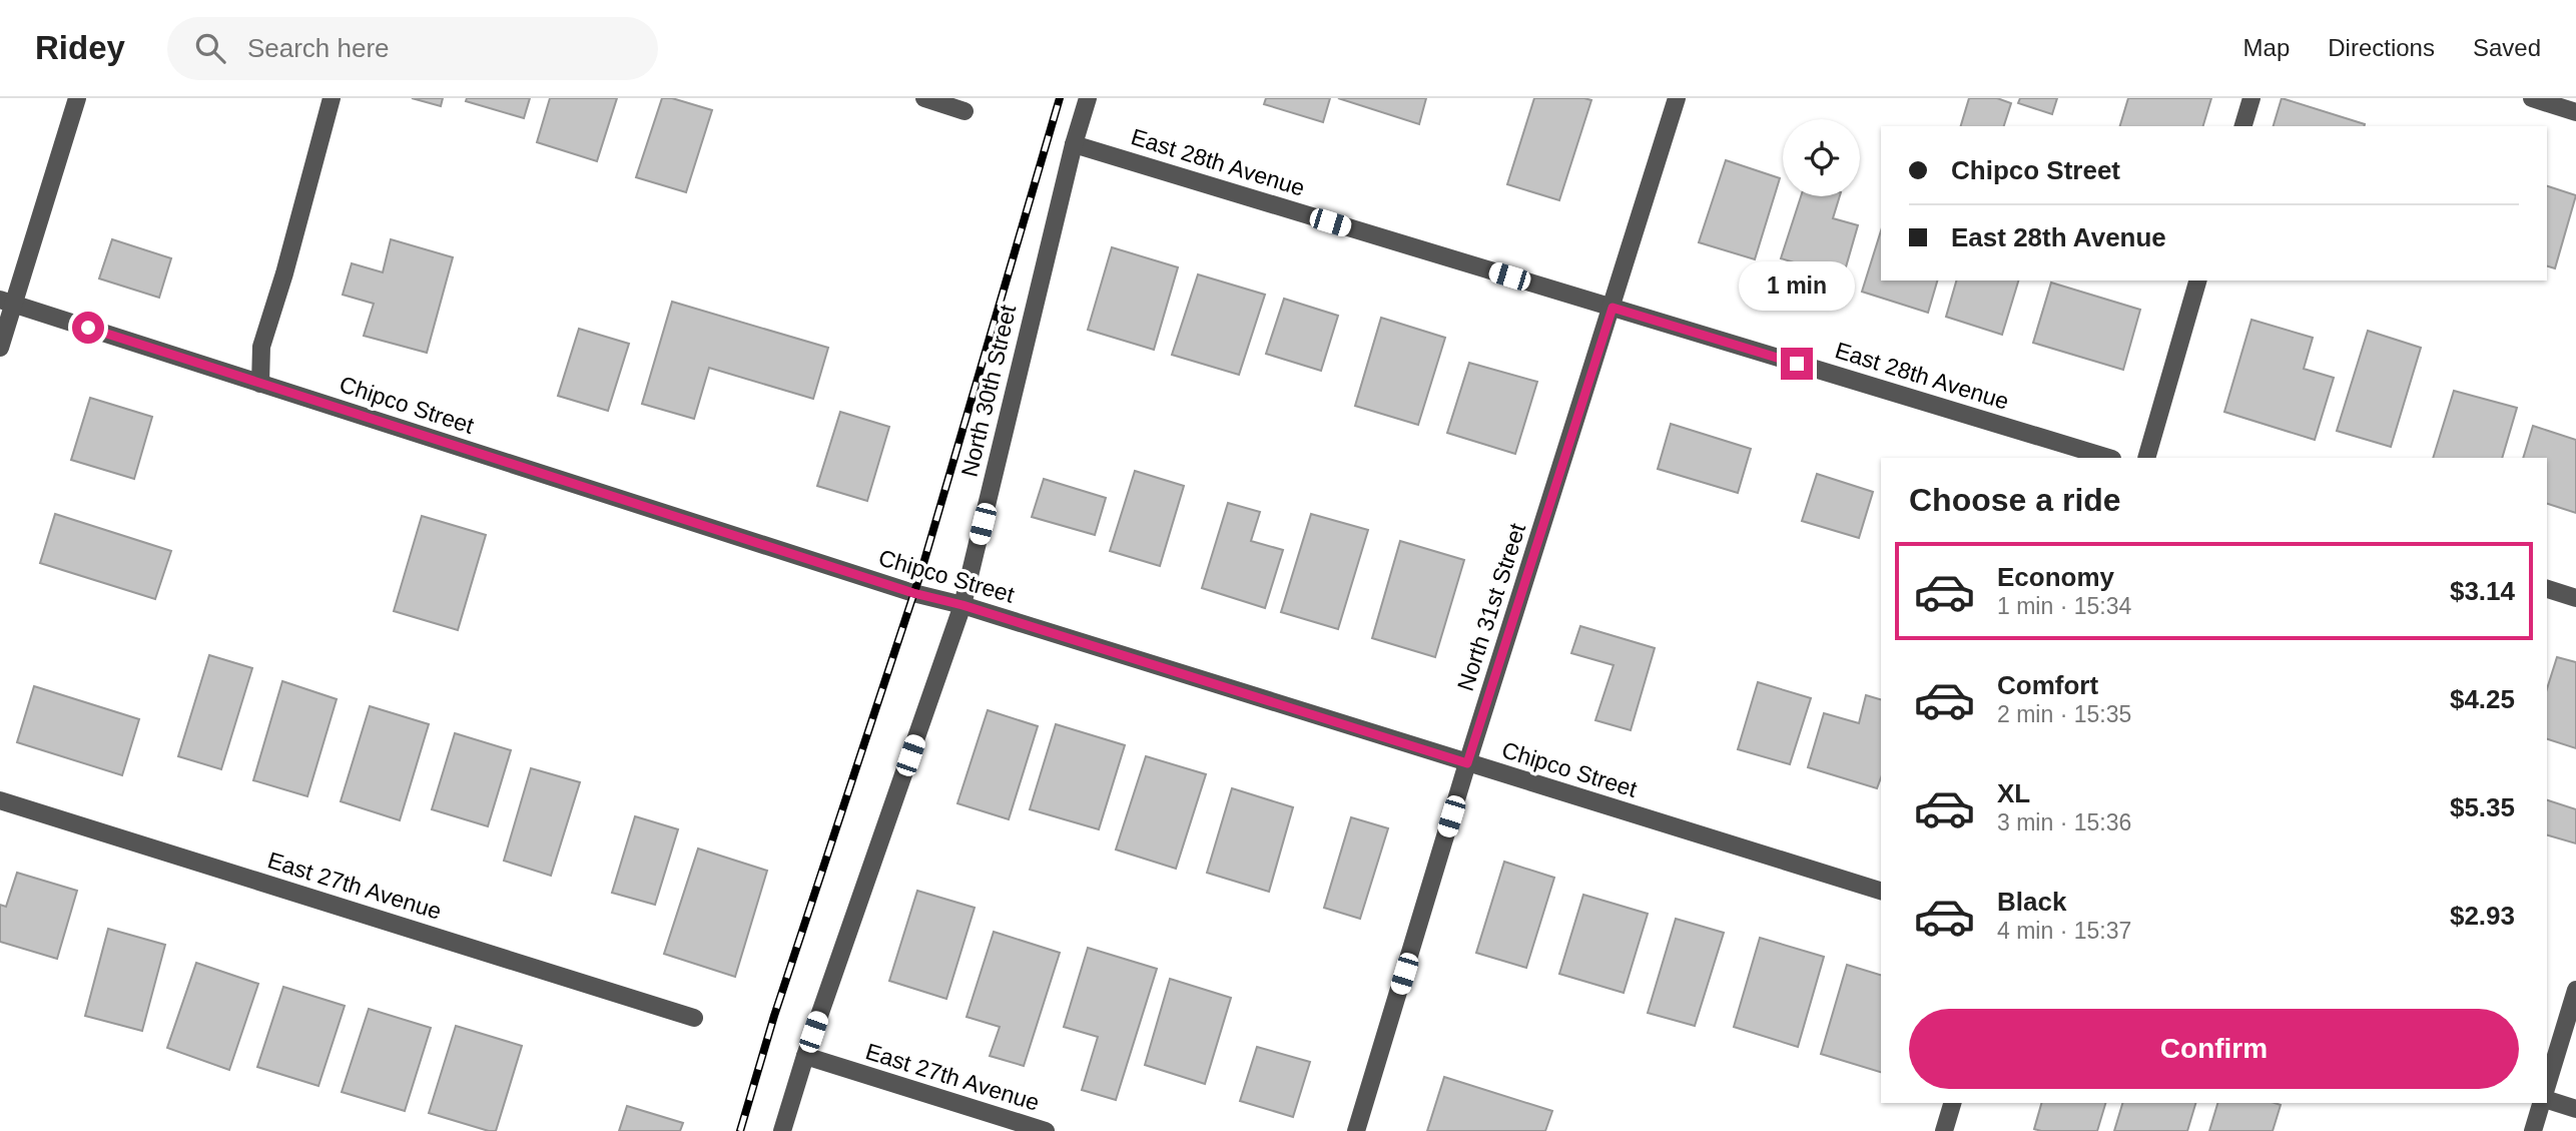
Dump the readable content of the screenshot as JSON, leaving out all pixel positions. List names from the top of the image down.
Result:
{
  "streets": {
    "street": [
      "East 28th Avenue",
      "North 30th Street",
      "Chipco Street",
      "North 31st Street",
      "East 27th Avenue"
    ]
  },
  "crossings": [
    ["East 28th Avenue", "North 30th Street"],
    ["East 28th Avenue", "North 31st Street"],
    ["North 30th Street", "Chipco Street"],
    ["North 30th Street", "East 27th Avenue"],
    ["Chipco Street", "North 31st Street"]
  ],
  "page": {
    "header": "Ridey",
    "search": "Search here",
    "nav": ["Map", "Directions", "Saved"],
    "banner": ["Chipco Street", "East 28th Avenue"],
    "bubble": "1 min",
    "heading": "Choose a ride",
    "list": [
      {
        "name": "Economy",
        "note": "1 min · 15:34",
        "value": "$3.14"
      },
      {
        "name": "Comfort",
        "note": "2 min · 15:35",
        "value": "$4.25"
      },
      {
        "name": "XL",
        "note": "3 min · 15:36",
        "value": "$5.35"
      },
      {
        "name": "Black",
        "note": "4 min · 15:37",
        "value": "$2.93"
      }
    ],
    "buttons": "Confirm"
  }
}
